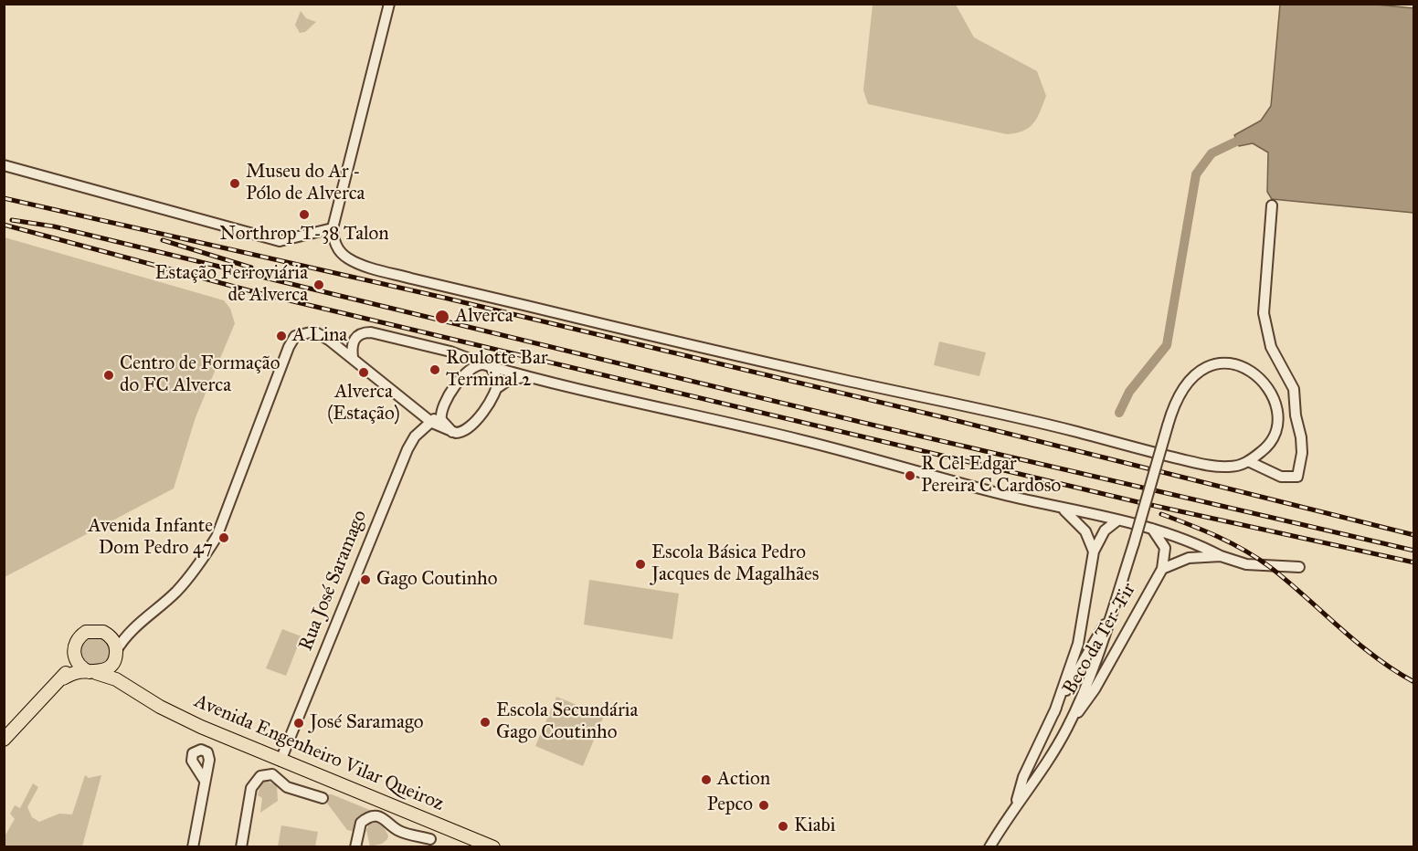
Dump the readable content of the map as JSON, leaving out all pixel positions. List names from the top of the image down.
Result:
{
  "streets": {
    "main road": ["Avenida Engenheiro Vilar Queiroz"],
    "street": ["Rua José Saramago", "Beco da Ter-Tir"]
  },
  "crossings": [
    ["Rua José Saramago", "Avenida Engenheiro Vilar Queiroz"]
  ],
  "places": [
    "Museu do Ar - Pólo de Alverca",
    "Northrop T-38 Talon",
    "Estação Ferroviária de Alverca",
    "Alverca",
    "A Lina",
    "Roulotte Bar Terminal 2",
    "Alverca (Estação)",
    "Centro de Formação do FC Alverca",
    "R Cel Edgar Pereira C Cardoso",
    "Avenida Infante Dom Pedro 47",
    "Escola Básica Pedro Jacques de Magalhães",
    "Gago Coutinho",
    "Escola Secundária Gago Coutinho",
    "José Saramago",
    "Action",
    "Pepco",
    "Kiabi"
  ]
}
